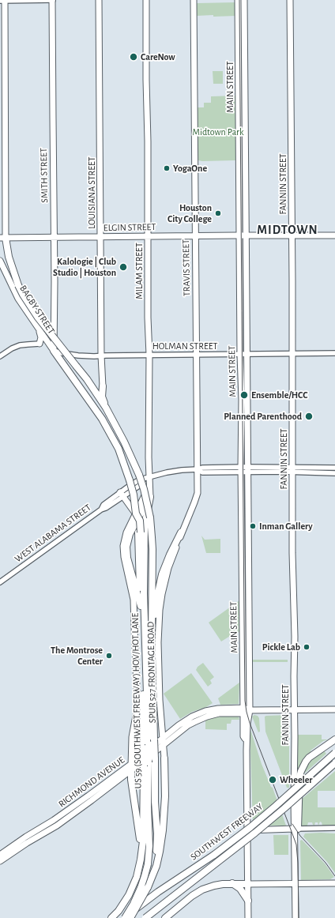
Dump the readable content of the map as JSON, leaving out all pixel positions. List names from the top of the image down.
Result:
{
  "streets": {
    "highway": ["US 59 (SOUTHWEST FREEWAY) HOV/HOT LANE", "SOUTHWEST FREEWAY"],
    "main road": [
      "MAIN STREET",
      "SMITH STREET",
      "FANNIN STREET",
      "LOUISIANA STREET",
      "ELGIN STREET",
      "TRAVIS STREET",
      "MILAM STREET",
      "BAGBY STREET",
      "SPUR 527 FRONTAGE ROAD",
      "RICHMOND AVENUE"
    ],
    "street": ["HOLMAN STREET", "WEST ALABAMA STREET"]
  },
  "crossings": [
    ["MAIN STREET", "ELGIN STREET"],
    ["MAIN STREET", "HOLMAN STREET"],
    ["MAIN STREET", "WEST ALABAMA STREET"],
    ["MAIN STREET", "RICHMOND AVENUE"],
    ["SMITH STREET", "ELGIN STREET"],
    ["SMITH STREET", "BAGBY STREET"],
    ["SMITH STREET", "HOLMAN STREET"],
    ["SMITH STREET", "US 59 (SOUTHWEST FREEWAY) HOV/HOT LANE"],
    ["FANNIN STREET", "ELGIN STREET"],
    ["FANNIN STREET", "HOLMAN STREET"],
    ["FANNIN STREET", "WEST ALABAMA STREET"],
    ["LOUISIANA STREET", "ELGIN STREET"],
    ["LOUISIANA STREET", "HOLMAN STREET"],
    ["ELGIN STREET", "TRAVIS STREET"],
    ["ELGIN STREET", "MILAM STREET"],
    ["TRAVIS STREET", "HOLMAN STREET"],
    ["TRAVIS STREET", "WEST ALABAMA STREET"],
    ["TRAVIS STREET", "SPUR 527 FRONTAGE ROAD"],
    ["MILAM STREET", "HOLMAN STREET"],
    ["MILAM STREET", "WEST ALABAMA STREET"],
    ["BAGBY STREET", "HOLMAN STREET"],
    ["BAGBY STREET", "US 59 (SOUTHWEST FREEWAY) HOV/HOT LANE"],
    ["HOLMAN STREET", "US 59 (SOUTHWEST FREEWAY) HOV/HOT LANE"],
    ["SPUR 527 FRONTAGE ROAD", "RICHMOND AVENUE"],
    ["US 59 (SOUTHWEST FREEWAY) HOV/HOT LANE", "SOUTHWEST FREEWAY"]
  ],
  "districts": ["MIDTOWN"],
  "parks": ["Midtown Park"],
  "places": [
    "CareNow",
    "YogaOne",
    "Houston City College",
    "Kalologie | Club Studio | Houston",
    "Ensemble/HCC",
    "Planned Parenthood",
    "Inman Gallery",
    "Pickle Lab",
    "The Montrose Center",
    "Wheeler"
  ]
}
